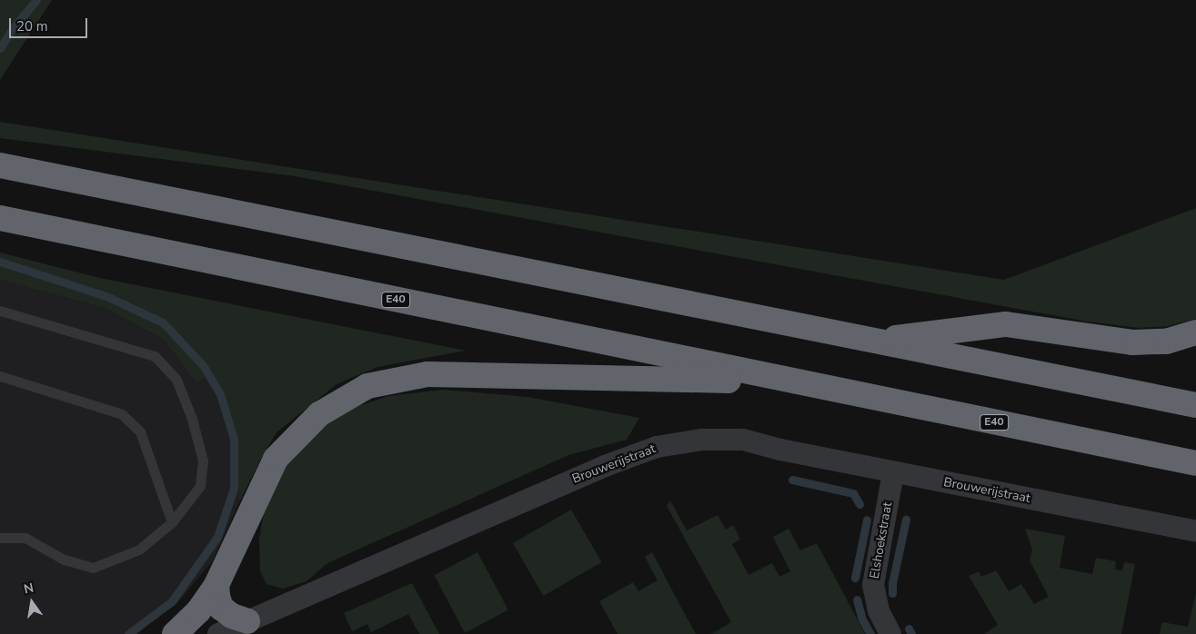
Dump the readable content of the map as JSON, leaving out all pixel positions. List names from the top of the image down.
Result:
{
  "streets": {
    "highway": ["E40"],
    "street": ["Brouwerijstraat", "Elshoekstraat"]
  },
  "crossings": [
    ["Brouwerijstraat", "Elshoekstraat"]
  ],
  "scale_bar": "20 m",
  "north": "top"
}
